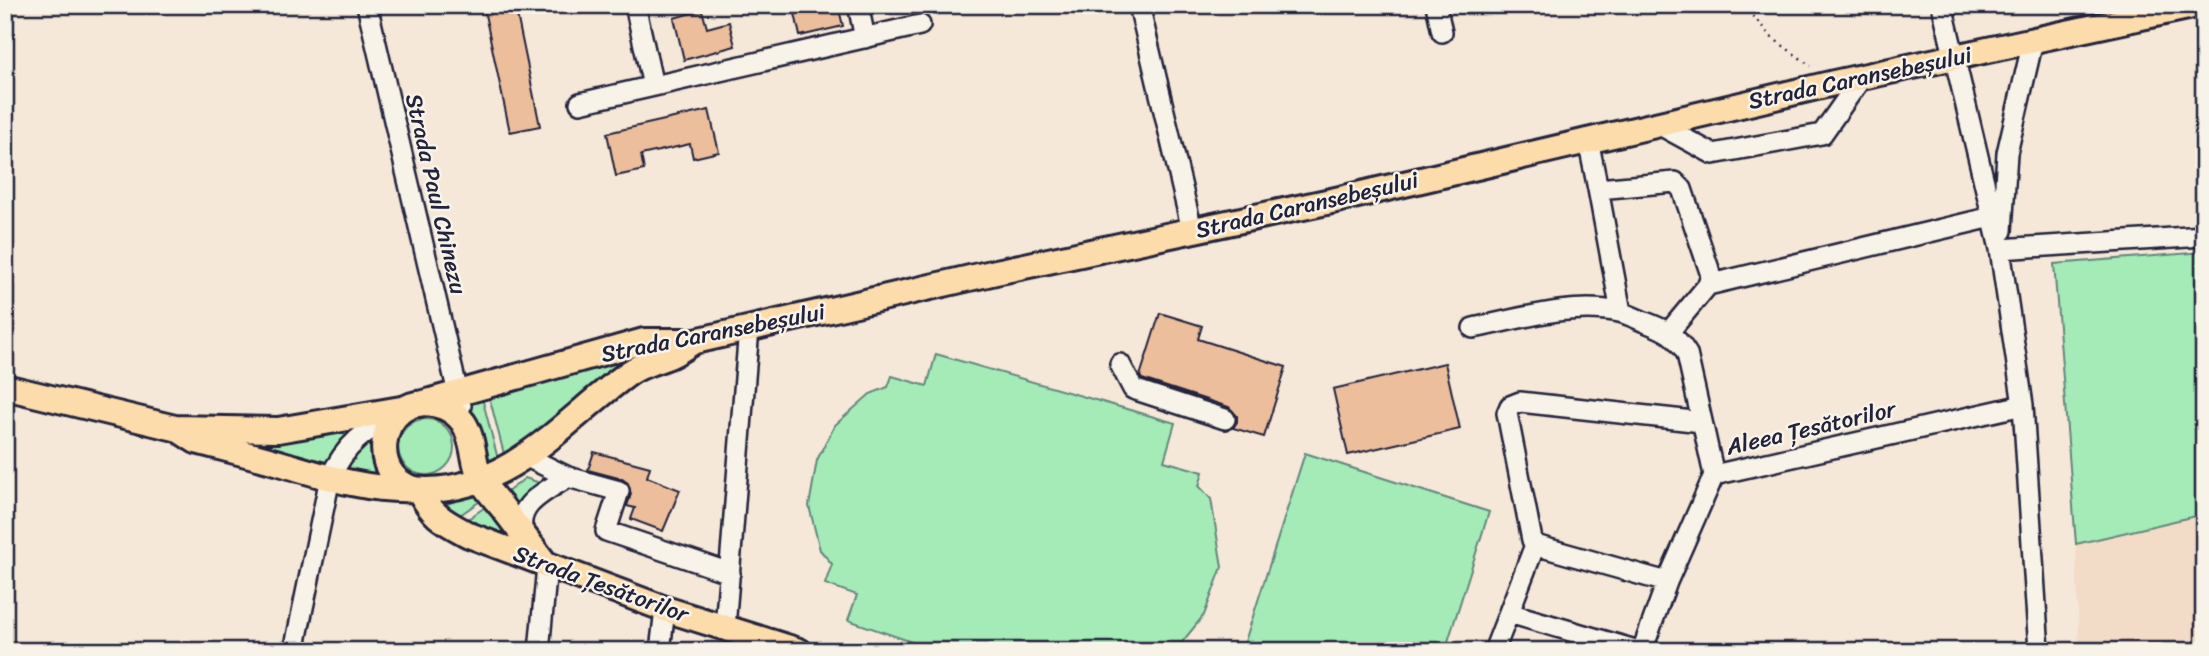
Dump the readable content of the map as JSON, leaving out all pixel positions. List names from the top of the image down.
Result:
{
  "streets": {
    "main road": ["Strada Caransebeșului", "Strada Țesătorilor"],
    "street": ["Strada Paul Chinezu", "Aleea Țesătorilor"]
  },
  "crossings": [
    ["Strada Caransebeșului", "Strada Paul Chinezu"],
    ["Strada Caransebeșului", "Strada Țesătorilor"],
    ["Strada Paul Chinezu", "Strada Țesătorilor"]
  ]
}
